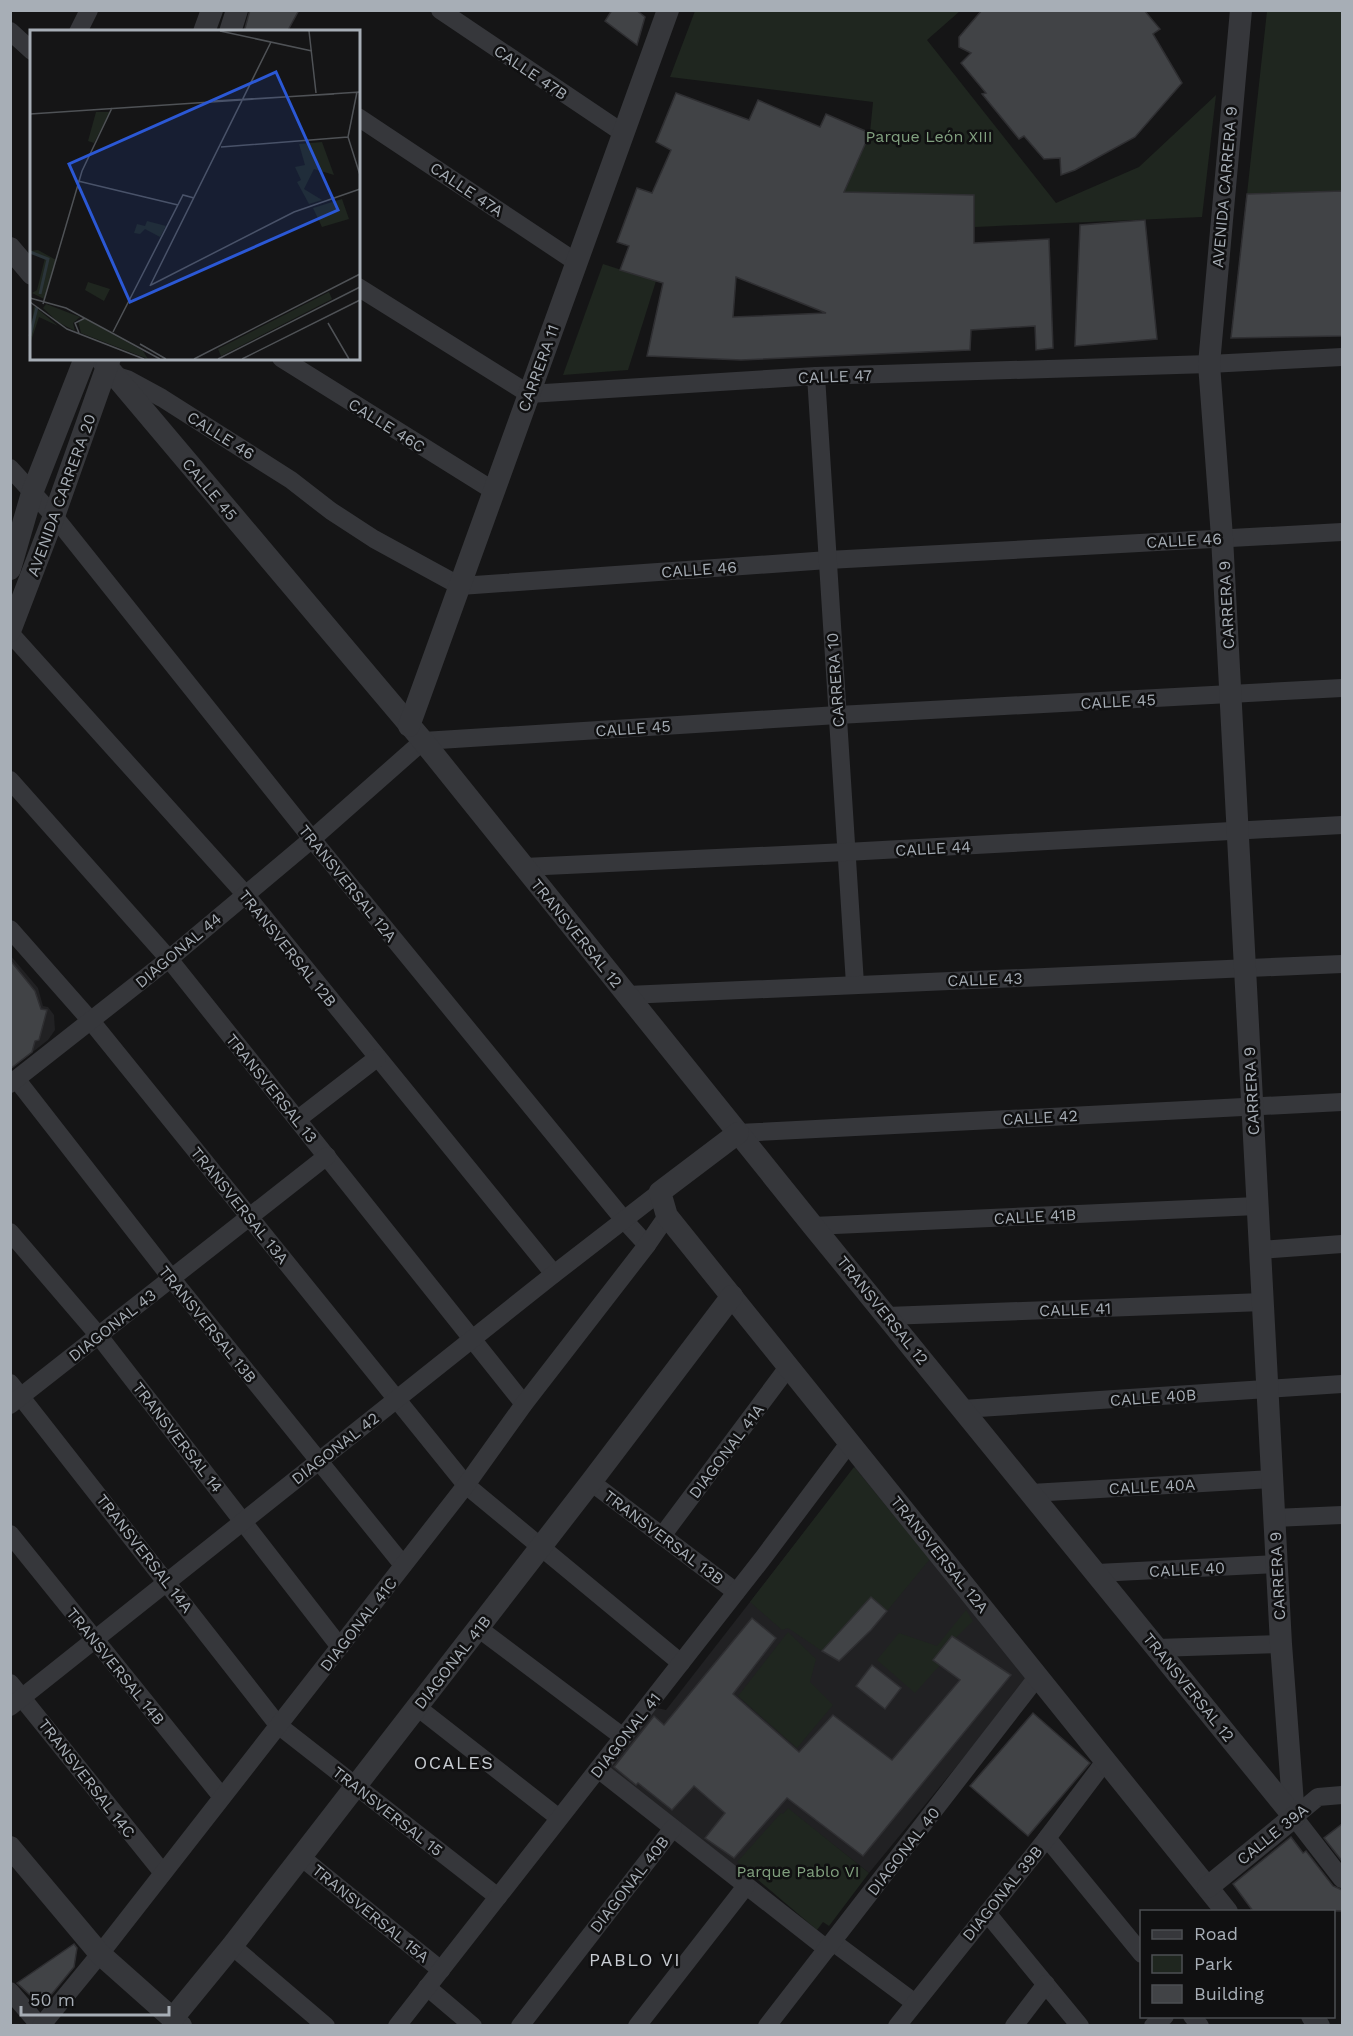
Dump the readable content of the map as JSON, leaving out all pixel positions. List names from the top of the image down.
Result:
{
  "streets": {
    "street": [
      "CALLE 47B",
      "AVENIDA CARRERA 9",
      "CALLE 47A",
      "CARRERA 11",
      "CALLE 47",
      "CALLE 46C",
      "CALLE 46",
      "CALLE 45",
      "AVENIDA CARRERA 20",
      "CARRERA 9",
      "CARRERA 10",
      "CALLE 44",
      "TRANSVERSAL 12A",
      "TRANSVERSAL 12",
      "TRANSVERSAL 12B",
      "DIAGONAL 44",
      "CALLE 43",
      "TRANSVERSAL 13",
      "CALLE 42",
      "TRANSVERSAL 13A",
      "CALLE 41B",
      "CALLE 41",
      "TRANSVERSAL 13B",
      "DIAGONAL 43",
      "CALLE 40B",
      "TRANSVERSAL 14",
      "DIAGONAL 42",
      "DIAGONAL 41A",
      "CALLE 40A",
      "TRANSVERSAL 14A",
      "CALLE 40",
      "DIAGONAL 41C",
      "DIAGONAL 41B",
      "TRANSVERSAL 14B",
      "DIAGONAL 41",
      "TRANSVERSAL 14C",
      "TRANSVERSAL 15",
      "CALLE 39A",
      "DIAGONAL 40",
      "DIAGONAL 40B",
      "DIAGONAL 39B",
      "TRANSVERSAL 15A"
    ]
  },
  "crossings": [
    ["CALLE 47B", "CARRERA 11"],
    ["AVENIDA CARRERA 9", "CALLE 47"],
    ["AVENIDA CARRERA 9", "CARRERA 9"],
    ["CALLE 47A", "CARRERA 11"],
    ["CARRERA 11", "CALLE 47"],
    ["CARRERA 11", "CALLE 46C"],
    ["CARRERA 11", "CALLE 46"],
    ["CARRERA 11", "CALLE 45"],
    ["CARRERA 11", "TRANSVERSAL 12"],
    ["CARRERA 11", "DIAGONAL 44"],
    ["CALLE 47", "CARRERA 9"],
    ["CALLE 47", "CARRERA 10"],
    ["CALLE 46", "CALLE 45"],
    ["CALLE 46", "AVENIDA CARRERA 20"],
    ["CALLE 46", "CARRERA 9"],
    ["CALLE 46", "CARRERA 10"],
    ["CALLE 45", "AVENIDA CARRERA 20"],
    ["CALLE 45", "CARRERA 9"],
    ["CALLE 45", "CARRERA 10"],
    ["CALLE 45", "TRANSVERSAL 12"],
    ["CALLE 45", "DIAGONAL 44"],
    ["AVENIDA CARRERA 20", "TRANSVERSAL 12A"],
    ["AVENIDA CARRERA 20", "TRANSVERSAL 12B"],
    ["CARRERA 9", "CALLE 44"],
    ["CARRERA 9", "TRANSVERSAL 12"],
    ["CARRERA 9", "CALLE 43"],
    ["CARRERA 9", "CALLE 42"],
    ["CARRERA 9", "CALLE 41B"],
    ["CARRERA 9", "CALLE 41"],
    ["CARRERA 9", "CALLE 40B"],
    ["CARRERA 9", "CALLE 40A"],
    ["CARRERA 9", "CALLE 40"],
    ["CARRERA 9", "CALLE 39A"],
    ["CARRERA 10", "CALLE 44"],
    ["CARRERA 10", "CALLE 43"],
    ["CALLE 44", "TRANSVERSAL 12"],
    ["TRANSVERSAL 12A", "DIAGONAL 44"],
    ["TRANSVERSAL 12A", "DIAGONAL 42"],
    ["TRANSVERSAL 12A", "DIAGONAL 41A"],
    ["TRANSVERSAL 12A", "DIAGONAL 41C"],
    ["TRANSVERSAL 12A", "DIAGONAL 41B"],
    ["TRANSVERSAL 12A", "DIAGONAL 41"],
    ["TRANSVERSAL 12A", "CALLE 39A"],
    ["TRANSVERSAL 12A", "DIAGONAL 40"],
    ["TRANSVERSAL 12A", "DIAGONAL 39B"],
    ["TRANSVERSAL 12", "DIAGONAL 44"],
    ["TRANSVERSAL 12", "CALLE 43"],
    ["TRANSVERSAL 12", "CALLE 42"],
    ["TRANSVERSAL 12", "CALLE 41B"],
    ["TRANSVERSAL 12", "CALLE 41"],
    ["TRANSVERSAL 12", "CALLE 40B"],
    ["TRANSVERSAL 12", "CALLE 40A"],
    ["TRANSVERSAL 12", "CALLE 40"],
    ["TRANSVERSAL 12", "CALLE 39A"],
    ["TRANSVERSAL 12B", "DIAGONAL 44"],
    ["TRANSVERSAL 12B", "DIAGONAL 42"],
    ["DIAGONAL 44", "TRANSVERSAL 13"],
    ["DIAGONAL 44", "TRANSVERSAL 13A"],
    ["DIAGONAL 44", "TRANSVERSAL 13B"],
    ["TRANSVERSAL 13", "DIAGONAL 43"],
    ["TRANSVERSAL 13", "DIAGONAL 42"],
    ["TRANSVERSAL 13", "DIAGONAL 41C"],
    ["TRANSVERSAL 13A", "DIAGONAL 43"],
    ["TRANSVERSAL 13A", "DIAGONAL 42"],
    ["TRANSVERSAL 13A", "DIAGONAL 41C"],
    ["TRANSVERSAL 13B", "DIAGONAL 43"],
    ["TRANSVERSAL 13B", "DIAGONAL 42"],
    ["TRANSVERSAL 13B", "DIAGONAL 41A"],
    ["TRANSVERSAL 13B", "DIAGONAL 41C"],
    ["TRANSVERSAL 13B", "DIAGONAL 41B"],
    ["TRANSVERSAL 13B", "DIAGONAL 41"],
    ["DIAGONAL 43", "TRANSVERSAL 14"],
    ["DIAGONAL 43", "TRANSVERSAL 14A"],
    ["TRANSVERSAL 14", "DIAGONAL 42"],
    ["TRANSVERSAL 14", "DIAGONAL 41C"],
    ["DIAGONAL 42", "TRANSVERSAL 14A"],
    ["DIAGONAL 42", "TRANSVERSAL 14B"],
    ["DIAGONAL 42", "TRANSVERSAL 14C"],
    ["TRANSVERSAL 14A", "DIAGONAL 41C"],
    ["TRANSVERSAL 14A", "TRANSVERSAL 15"],
    ["DIAGONAL 41C", "TRANSVERSAL 14B"],
    ["DIAGONAL 41C", "TRANSVERSAL 14C"],
    ["DIAGONAL 41C", "TRANSVERSAL 15"],
    ["DIAGONAL 41B", "TRANSVERSAL 15"],
    ["DIAGONAL 41B", "TRANSVERSAL 15A"],
    ["DIAGONAL 41", "TRANSVERSAL 15"],
    ["DIAGONAL 41", "TRANSVERSAL 15A"]
  ],
  "districts": ["OCALES", "PABLO VI"],
  "parks": ["Parque León XIII", "Parque Pablo VI"],
  "legend": ["Road", "Park", "Building"],
  "scale_bar": "50 m"
}
